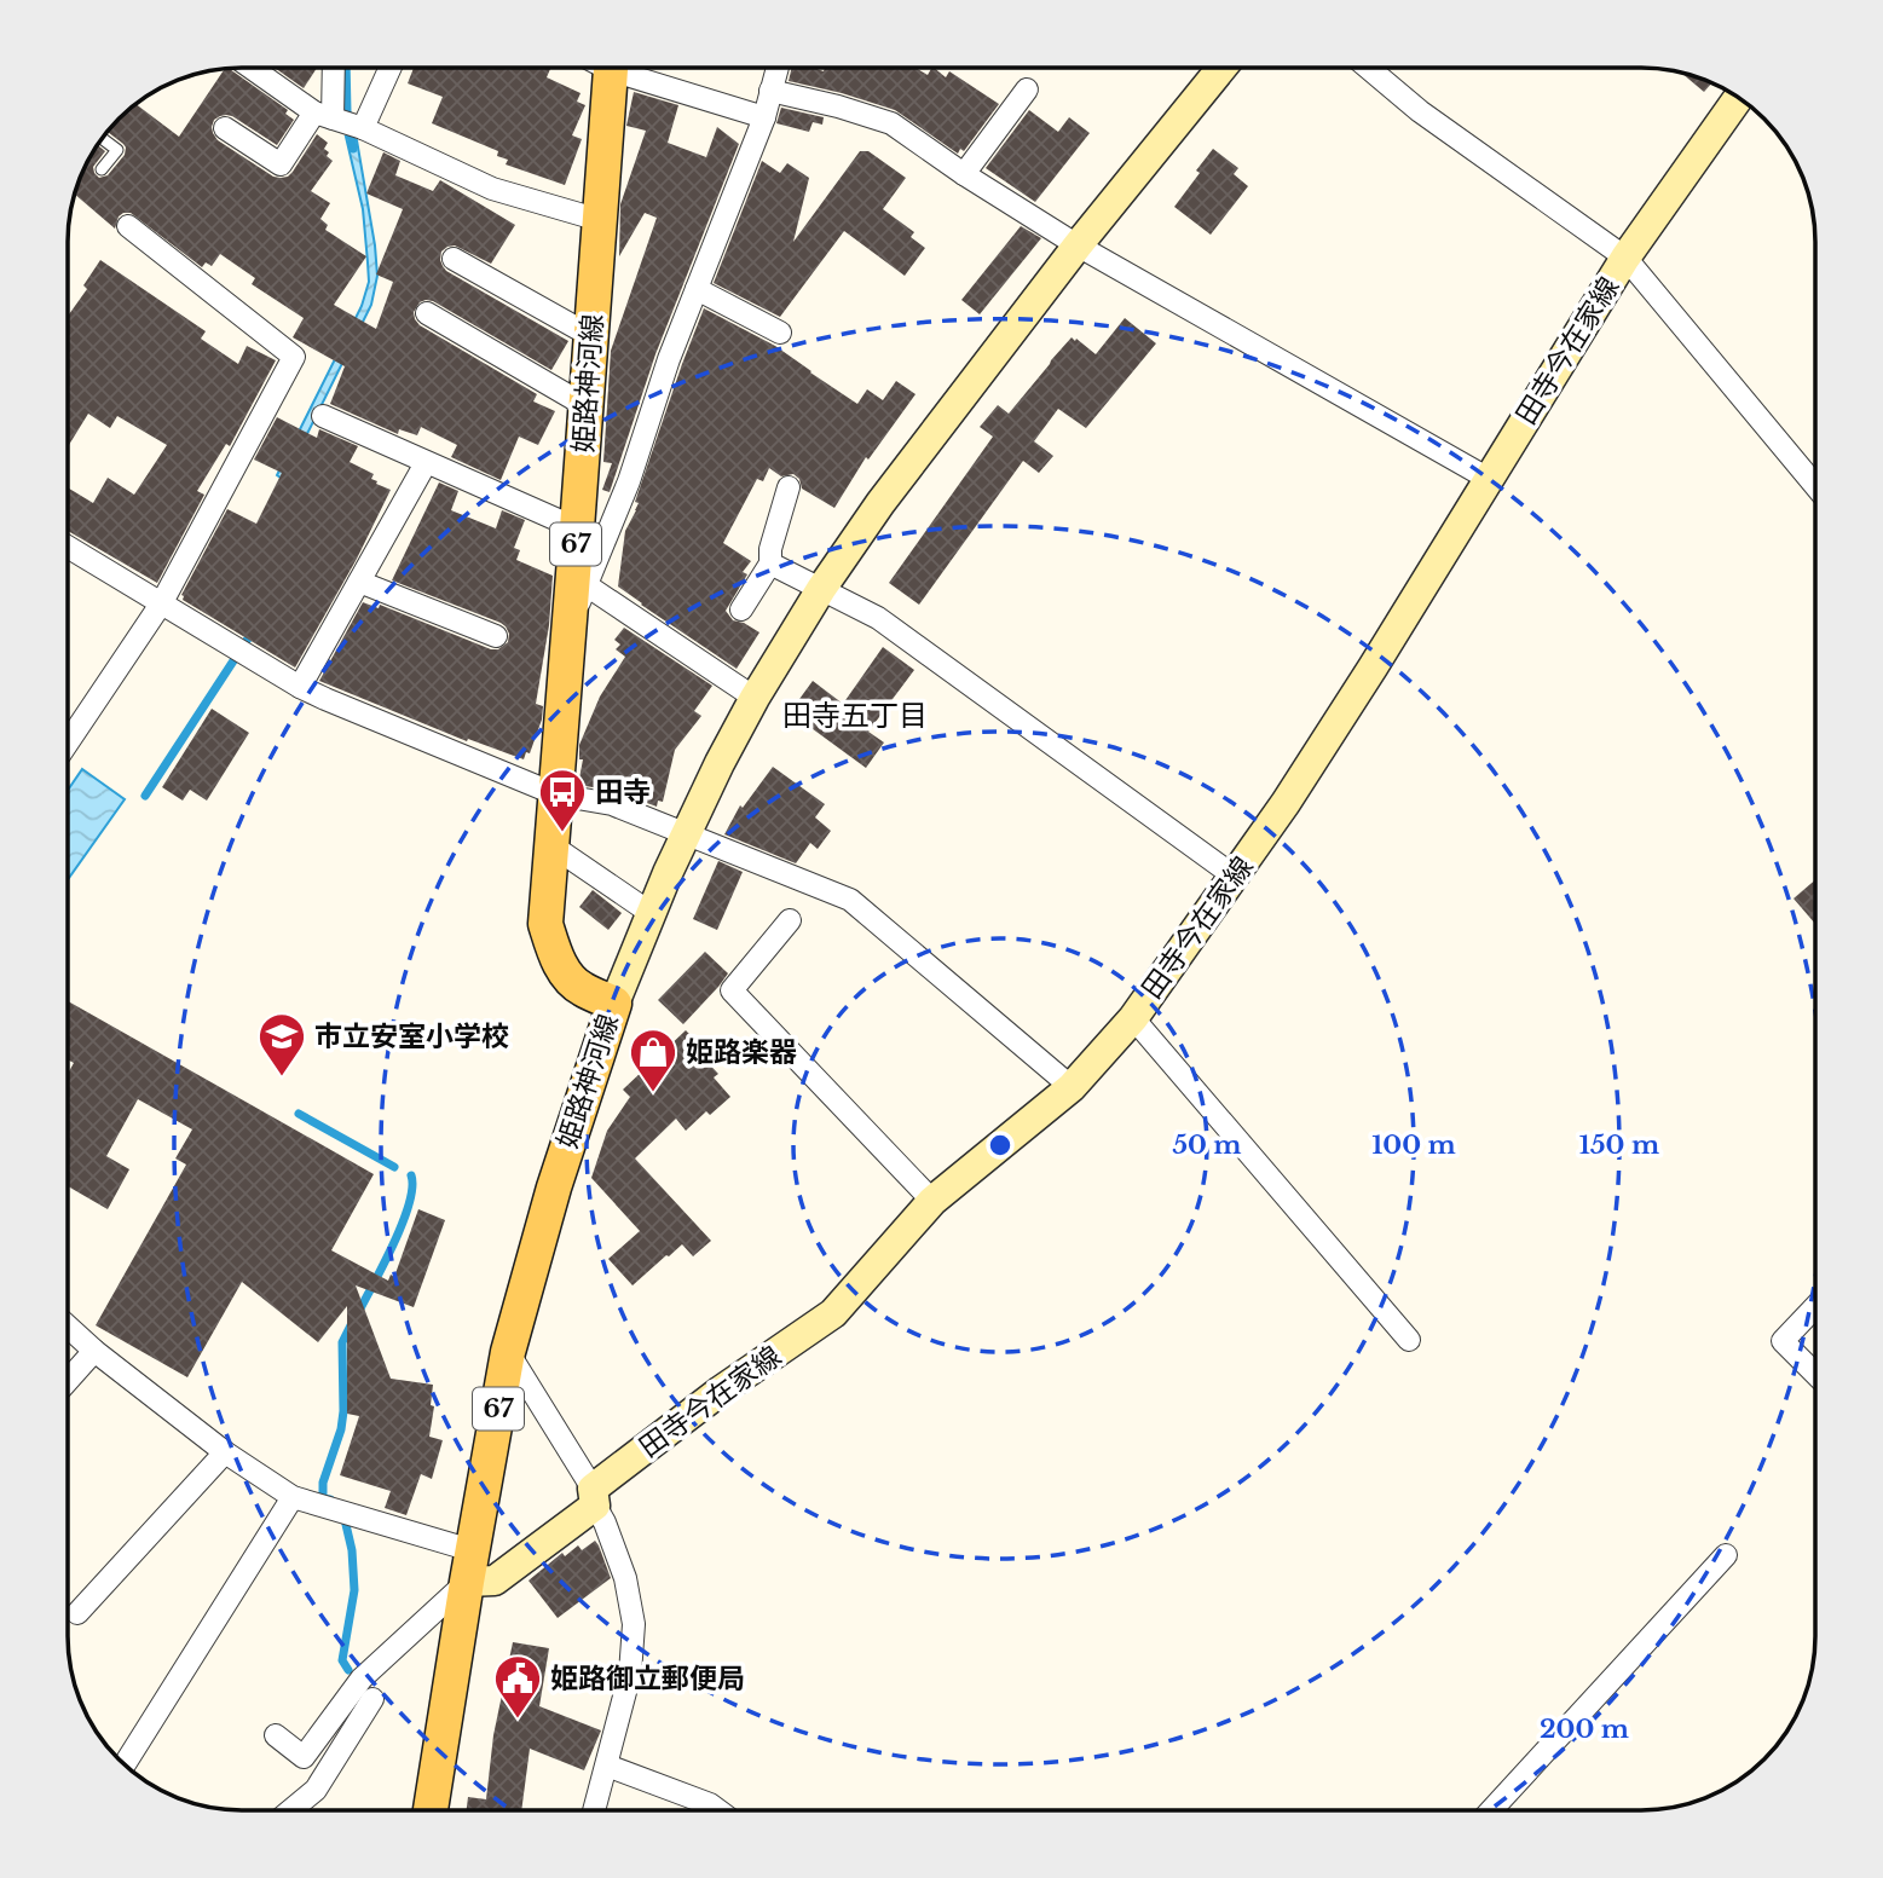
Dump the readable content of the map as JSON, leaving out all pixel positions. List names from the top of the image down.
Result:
{
  "streets": {
    "main road": ["田寺今在家線", "姫路神河線", "67"]
  },
  "crossings": [
    ["田寺今在家線", "姫路神河線"]
  ],
  "districts": ["田寺五丁目"],
  "places": {
    "bus stop": ["田寺"],
    "school or university": ["市立安室小学校"],
    "shop": ["姫路楽器"],
    "public building": ["姫路御立郵便局"]
  },
  "rings": [
    "50 m",
    "100 m",
    "150 m",
    "200 m"
  ]
}
